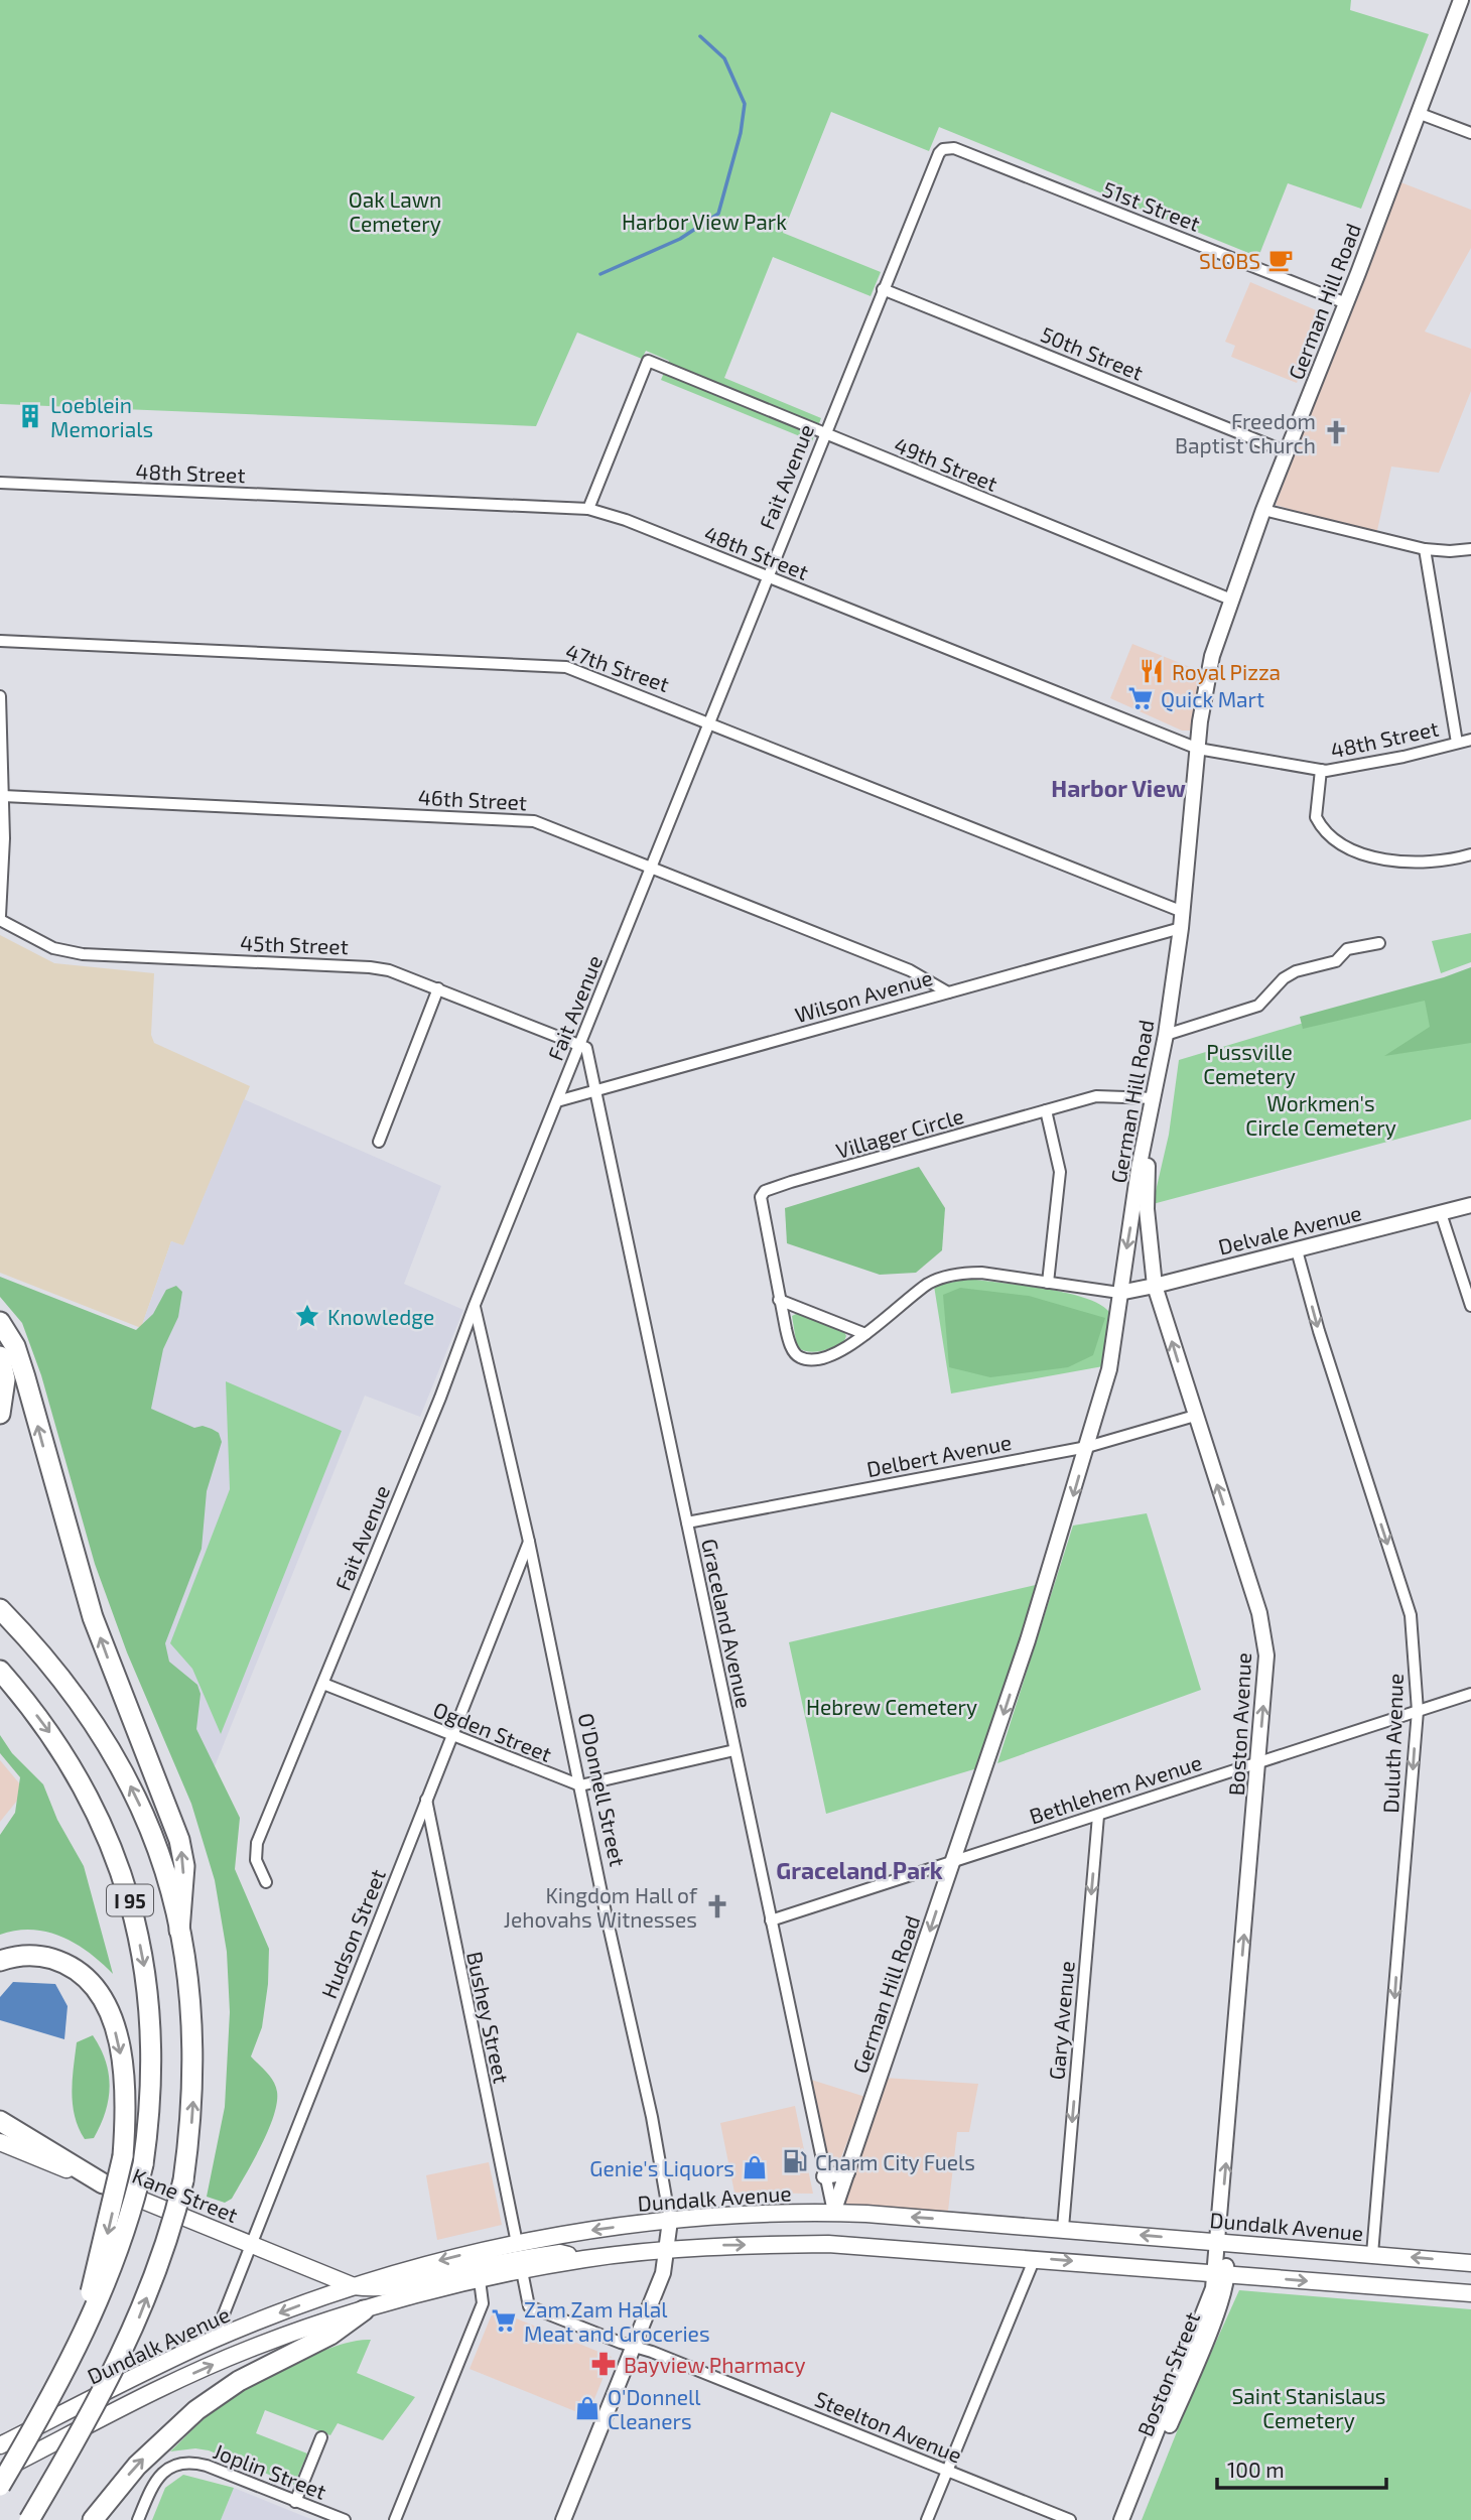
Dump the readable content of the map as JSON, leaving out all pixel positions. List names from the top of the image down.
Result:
{
  "streets": {
    "highway": ["I 95"],
    "main road": ["Kane Street", "Dundalk Avenue"],
    "street": [
      "51st Street",
      "German Hill Road",
      "50th Street",
      "49th Street",
      "48th Street",
      "Fait Avenue",
      "47th Street",
      "46th Street",
      "45th Street",
      "Wilson Avenue",
      "Villager Circle",
      "Delvale Avenue",
      "Delbert Avenue",
      "Graceland Avenue",
      "Boston Avenue",
      "Ogden Street",
      "Duluth Avenue",
      "Bethlehem Avenue",
      "O'Donnell Street",
      "Hudson Street",
      "Bushey Street",
      "Gary Avenue",
      "Boston Street",
      "Steelton Avenue",
      "Joplin Street"
    ]
  },
  "crossings": [
    ["51st Street", "German Hill Road"],
    ["51st Street", "Fait Avenue"],
    ["German Hill Road", "50th Street"],
    ["German Hill Road", "49th Street"],
    ["German Hill Road", "48th Street"],
    ["German Hill Road", "47th Street"],
    ["German Hill Road", "Wilson Avenue"],
    ["German Hill Road", "Villager Circle"],
    ["German Hill Road", "Delvale Avenue"],
    ["German Hill Road", "Delbert Avenue"],
    ["German Hill Road", "Graceland Avenue"],
    ["German Hill Road", "Boston Avenue"],
    ["German Hill Road", "Bethlehem Avenue"],
    ["German Hill Road", "Dundalk Avenue"],
    ["50th Street", "Fait Avenue"],
    ["49th Street", "48th Street"],
    ["49th Street", "Fait Avenue"],
    ["48th Street", "Fait Avenue"],
    ["Fait Avenue", "47th Street"],
    ["Fait Avenue", "46th Street"],
    ["Fait Avenue", "45th Street"],
    ["Fait Avenue", "Wilson Avenue"],
    ["Fait Avenue", "Graceland Avenue"],
    ["Fait Avenue", "Ogden Street"],
    ["Fait Avenue", "O'Donnell Street"],
    ["46th Street", "Wilson Avenue"],
    ["45th Street", "Graceland Avenue"],
    ["Wilson Avenue", "Graceland Avenue"],
    ["Villager Circle", "Delvale Avenue"],
    ["Villager Circle", "Boston Avenue"],
    ["Delvale Avenue", "Boston Avenue"],
    ["Delvale Avenue", "Duluth Avenue"],
    ["Delbert Avenue", "Graceland Avenue"],
    ["Delbert Avenue", "Boston Avenue"],
    ["Graceland Avenue", "Bethlehem Avenue"],
    ["Graceland Avenue", "Dundalk Avenue"],
    ["Boston Avenue", "Bethlehem Avenue"],
    ["Boston Avenue", "Dundalk Avenue"],
    ["Boston Avenue", "Boston Street"],
    ["Ogden Street", "O'Donnell Street"],
    ["Ogden Street", "Hudson Street"],
    ["Duluth Avenue", "Bethlehem Avenue"],
    ["Duluth Avenue", "Dundalk Avenue"],
    ["Bethlehem Avenue", "Gary Avenue"],
    ["O'Donnell Street", "Hudson Street"],
    ["O'Donnell Street", "Dundalk Avenue"],
    ["O'Donnell Street", "Steelton Avenue"],
    ["Hudson Street", "Bushey Street"],
    ["Hudson Street", "Kane Street"],
    ["Hudson Street", "Dundalk Avenue"],
    ["Bushey Street", "Dundalk Avenue"],
    ["Gary Avenue", "Dundalk Avenue"],
    ["Kane Street", "Dundalk Avenue"],
    ["Dundalk Avenue", "Boston Street"],
    ["Dundalk Avenue", "Steelton Avenue"]
  ],
  "one_way": [
    "German Hill Road",
    "Boston Avenue",
    "Duluth Avenue",
    "Gary Avenue"
  ],
  "districts": ["Harbor View", "Graceland Park"],
  "parks": [
    "Oak Lawn Cemetery",
    "Harbor View Park",
    "Pussville Cemetery",
    "Workmen's Circle Cemetery",
    "Hebrew Cemetery",
    "Saint Stanislaus Cemetery"
  ],
  "places": {
    "cafe": ["SLOBS"],
    "building": ["Loeblein Memorials"],
    "church": ["Freedom Baptist Church", "Kingdom Hall of Jehovahs Witnesses"],
    "restaurant": ["Royal Pizza"],
    "supermarket": ["Quick Mart", "Zam Zam Halal Meat and Groceries"],
    "place": ["Knowledge"],
    "fuel station": ["Charm City Fuels"],
    "shop": ["Genie's Liquors", "O'Donnell Cleaners"],
    "pharmacy": ["Bayview Pharmacy"]
  },
  "scale_bar": "100 m"
}
